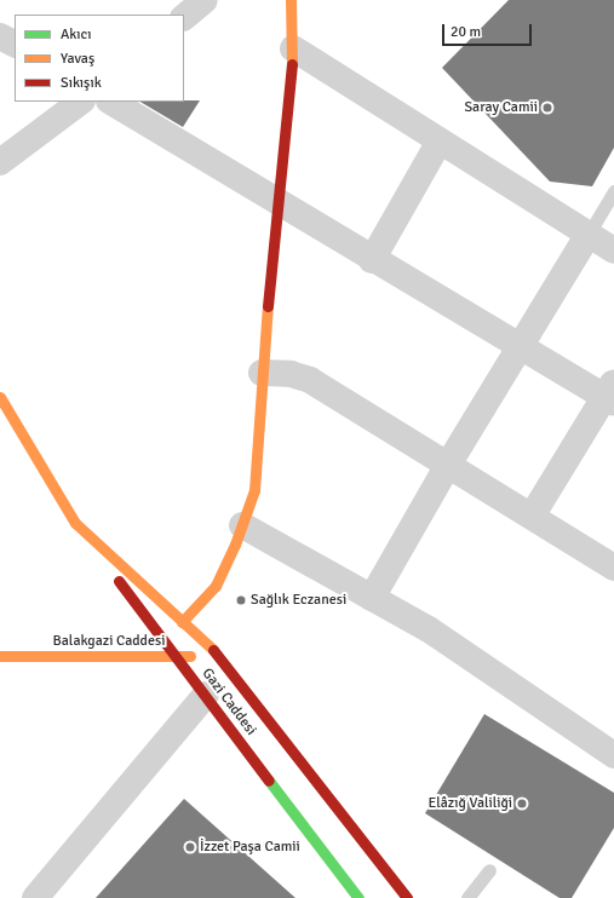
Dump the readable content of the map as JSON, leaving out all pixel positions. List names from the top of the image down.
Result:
{
  "streets": {
    "main road": ["Balakgazi Caddesi", "Gazi Caddesi"]
  },
  "crossings": [
    ["Balakgazi Caddesi", "Gazi Caddesi"]
  ],
  "places": [
    "Saray Camii",
    "Sağlık Eczanesi",
    "Elâzığ Valiliği",
    "İzzet Paşa Camii"
  ],
  "legend": ["Akıcı", "Yavaş", "Sıkışık"],
  "scale_bar": "20 m"
}
